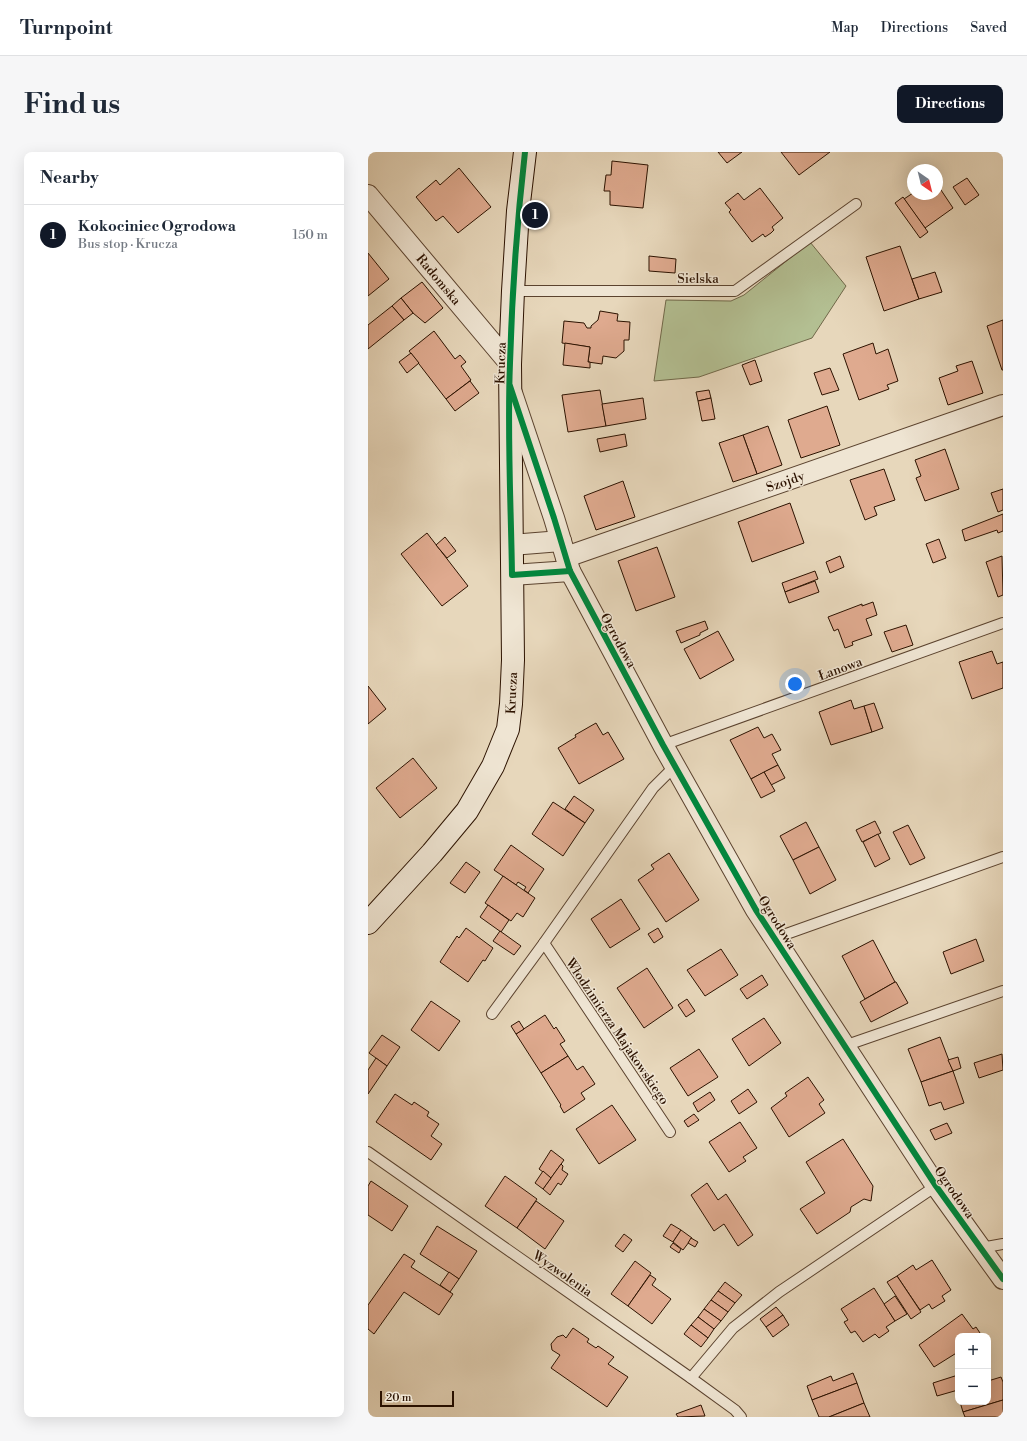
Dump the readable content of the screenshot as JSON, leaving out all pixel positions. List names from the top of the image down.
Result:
{
  "streets": {
    "street": [
      "Radomska",
      "Krucza",
      "Szojdy",
      "Ogrodowa"
    ],
    "lane": [
      "Sielska",
      "Łanowa",
      "Włodzimierza Majakowskiego",
      "Wyzwolenia"
    ]
  },
  "crossings": [
    ["Sielska", "Krucza"],
    ["Radomska", "Krucza"],
    ["Krucza", "Ogrodowa"],
    ["Szojdy", "Ogrodowa"],
    ["Ogrodowa", "Łanowa"]
  ],
  "scale_bar": "20 m",
  "north": "bottom right",
  "page": {
    "header": "Turnpoint",
    "nav": ["Map", "Directions", "Saved"],
    "buttons": "Directions",
    "title": "Find us",
    "heading": "Nearby",
    "pins": "1",
    "list": [
      {
        "mark": "1",
        "name": "Kokociniec Ogrodowa",
        "note": "Bus stop · Krucza",
        "value": "150 m"
      }
    ],
    "map_buttons": ["+", "−"],
    "scale": "20 m"
  }
}
